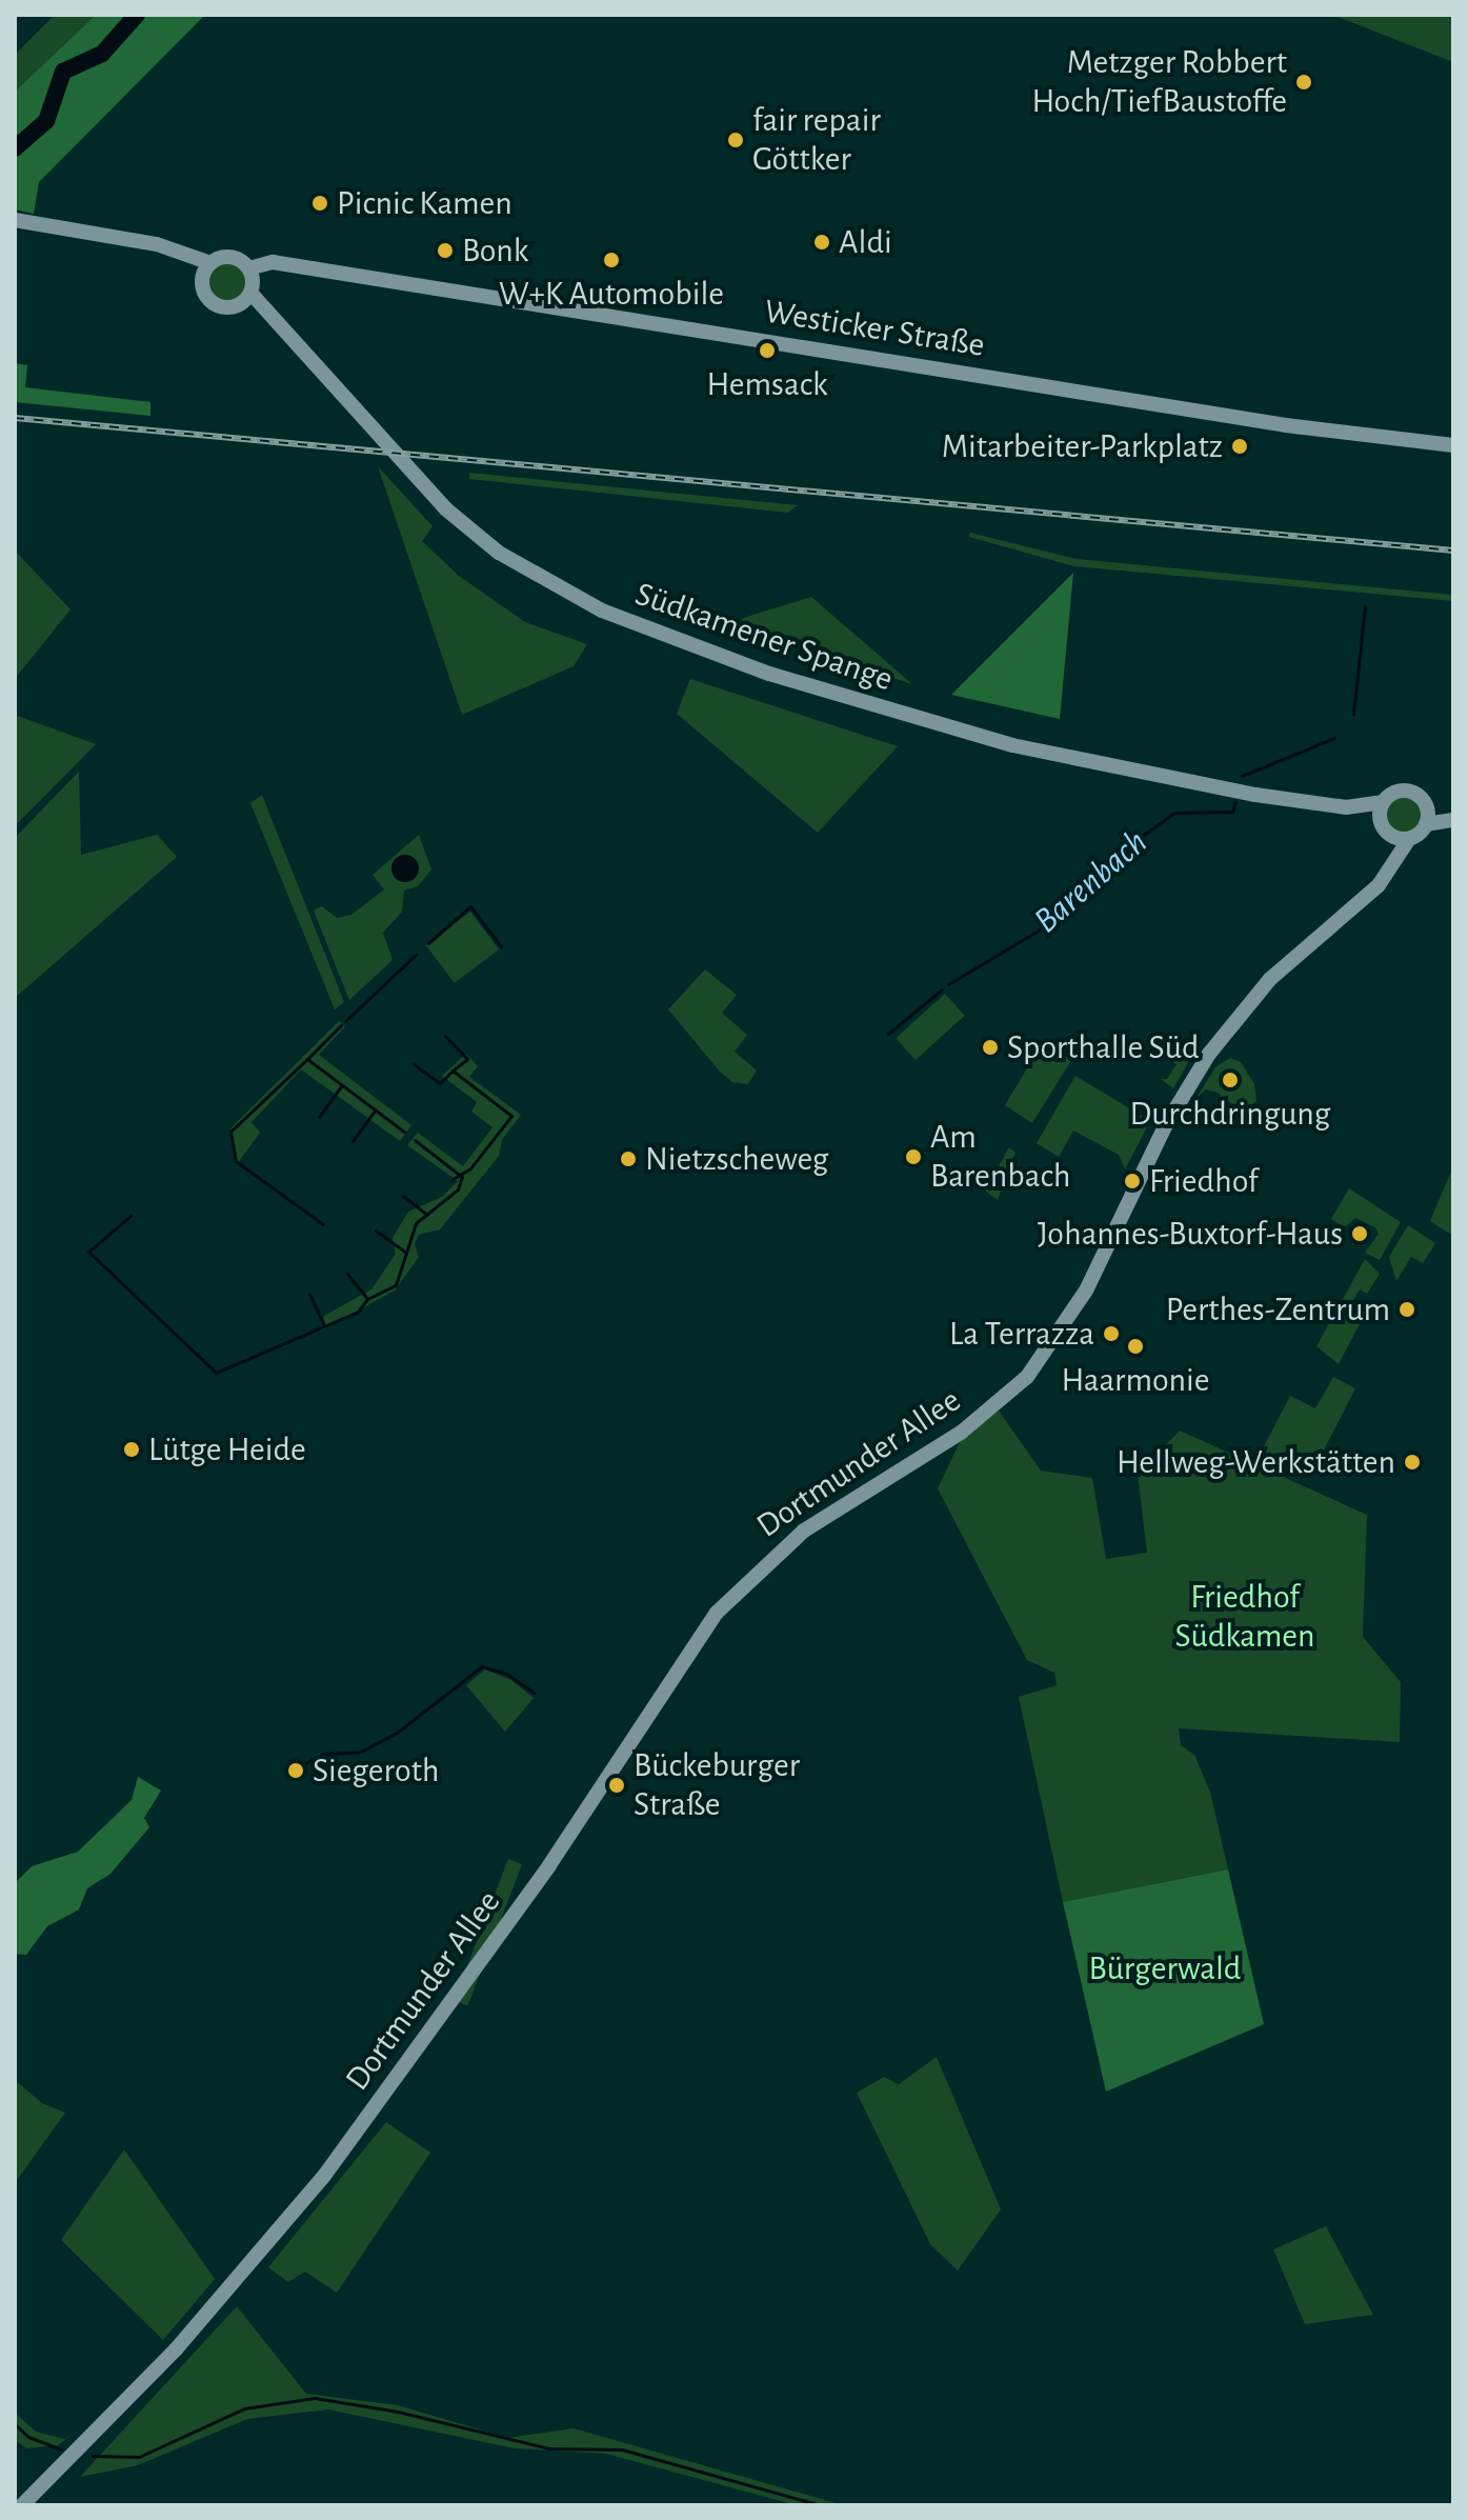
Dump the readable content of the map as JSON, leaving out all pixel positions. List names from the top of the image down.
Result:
{
  "streets": {
    "street": ["Westicker Straße", "Südkamener Spange", "Dortmunder Allee"]
  },
  "crossings": [
    ["Westicker Straße", "Südkamener Spange"]
  ],
  "water": ["Barenbach"],
  "parks": ["Friedhof Südkamen", "Bürgerwald"],
  "places": [
    "Metzger Robbert Hoch/TiefBaustoffe",
    "fair repair Göttker",
    "Picnic Kamen",
    "Aldi",
    "Bonk",
    "W+K Automobile",
    "Hemsack",
    "Mitarbeiter-Parkplatz",
    "Sporthalle Süd",
    "Durchdringung",
    "Am Barenbach",
    "Nietzscheweg",
    "Friedhof",
    "Johannes-Buxtorf-Haus",
    "Perthes-Zentrum",
    "La Terrazza",
    "Haarmonie",
    "Lütge Heide",
    "Hellweg-Werkstätten",
    "Siegeroth",
    "Bückeburger Straße"
  ]
}
